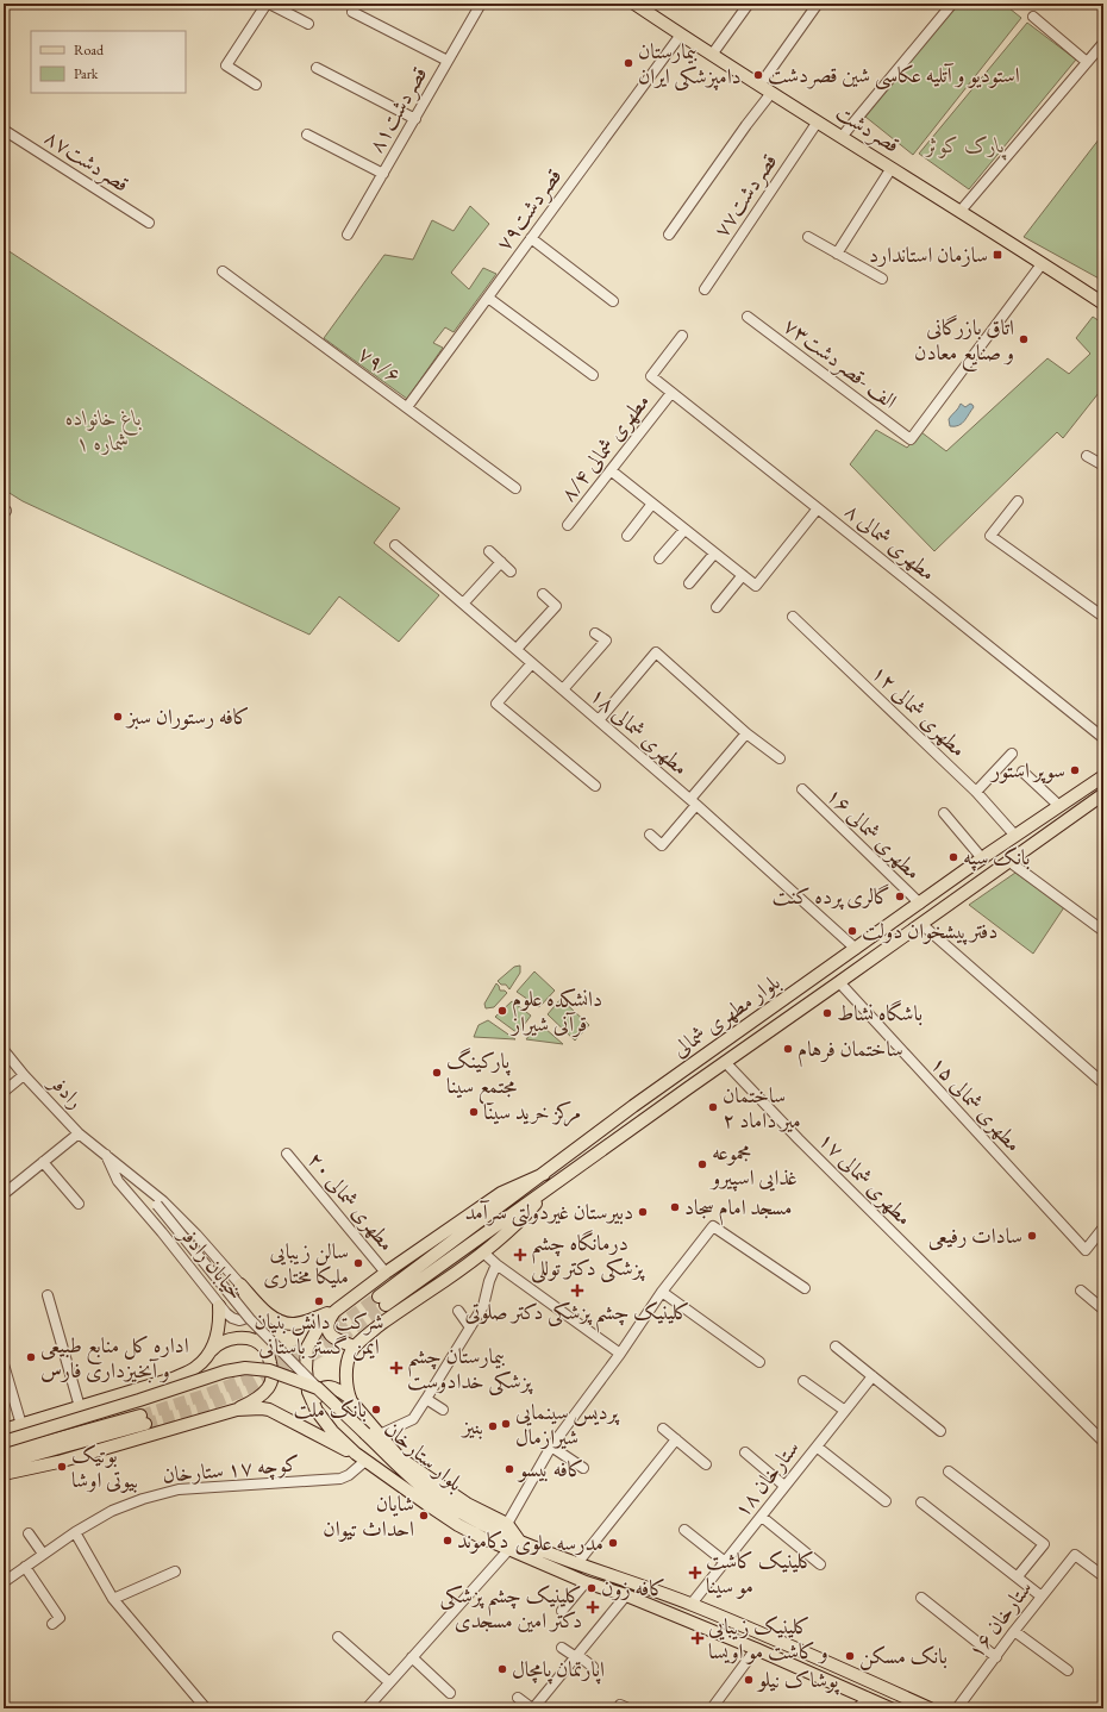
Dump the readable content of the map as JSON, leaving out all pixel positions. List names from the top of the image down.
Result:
{
  "streets": {
    "main road": ["قصردشت", "بلوار مطهرى شمالى", "بلوار ستارخان"],
    "street": [
      "قصردشت۸۱",
      "قصردشت۸۷",
      "قصردشت۷۷",
      "قصردشت۷۹",
      "الف -قصردشت۷۳",
      "۷۹/۶",
      "۸/۴ مطهری شمالی",
      "۸ مطهری شمالی",
      "۱۲ مطهری شمالی",
      "۱۸ مطهری شمالی",
      "۱۶ مطهری شمالی",
      "رادفر",
      "۱۵ مطهری شمالی",
      "۱۷ مطهری شمالی",
      "۲۰ مطهری شمالی",
      "خیابان رادفر",
      "کوچه ۱۷ ستارخان",
      "۱۸ ستارخان",
      "۱۶ ستارخان"
    ]
  },
  "crossings": [
    ["قصردشت", "قصردشت۷۷"],
    ["قصردشت", "قصردشت۷۹"],
    ["قصردشت", "الف -قصردشت۷۳"],
    ["قصردشت۷۹", "۷۹/۶"],
    ["۸/۴ مطهری شمالی", "۸ مطهری شمالی"],
    ["۱۲ مطهری شمالی", "بلوار مطهرى شمالى"],
    ["۱۸ مطهری شمالی", "بلوار مطهرى شمالى"],
    ["۱۶ مطهری شمالی", "بلوار مطهرى شمالى"],
    ["بلوار مطهرى شمالى", "۱۵ مطهری شمالی"],
    ["بلوار مطهرى شمالى", "۱۷ مطهری شمالی"],
    ["رادفر", "خیابان رادفر"],
    ["بلوار ستارخان", "کوچه ۱۷ ستارخان"],
    ["بلوار ستارخان", "۱۸ ستارخان"]
  ],
  "parks": ["پارک کوثر", "باغ خانواده شماره ۱"],
  "places": {
    "other": [
      "بیمارستان دامپزشکی ایران",
      "استودیو و آتلیه عکاسی شین قصردشت",
      "اتاق بازرگانی و صنایع معادن",
      "کافه رستوران سبز",
      "سوپر استور",
      "بانک سپه",
      "گالری پرده کنت",
      "دفترپیشخوان دولت",
      "دانشکده علوم قرآنی شیراز",
      "باشگاه نشاط",
      "ساختمان فرهام",
      "پارکینگ مجتمع سینا",
      "ساختمان میر داماد ۲",
      "مرکز خرید سینا",
      "مجموعه غذایی اسپیرو",
      "مسجد امام سجاد",
      "دبیرستان غیردولتی سرآمد",
      "سادات رفیعی",
      "سالن زیبایی ملیکا مختاری",
      "شرکت دانش بنیان ایمن گستر باستانی",
      "اداره کل منابع طبیعى و آبخیزدارى فارس",
      "بانک ملت",
      "پردیس سینمایی شیرازمال",
      "بنیز",
      "بوتیک بیوتی اوشا",
      "کافه بیسو",
      "شایان احداث تیوان",
      "دکاموند",
      "مدرسه علوی",
      "کافه زون",
      "بانک مسکن",
      "اپارتمان پامچال",
      "پوشاک نیلو"
    ],
    "transit": ["سازمان استاندارد"],
    "health": [
      "درمانگاه چشم پزشكی دكتر توللی",
      "کلینیک چشم پزشکی دکتر صلوتی",
      "بیمارستان چشم پزشکی خدادوست",
      "کلینیک کاشت مو سینا",
      "کلینیک چشم پزشکی دکتر امین مسجدی",
      "کلینیک زیبایی و کاشت مو اویسا"
    ]
  },
  "legend": ["Road", "Park"]
}
